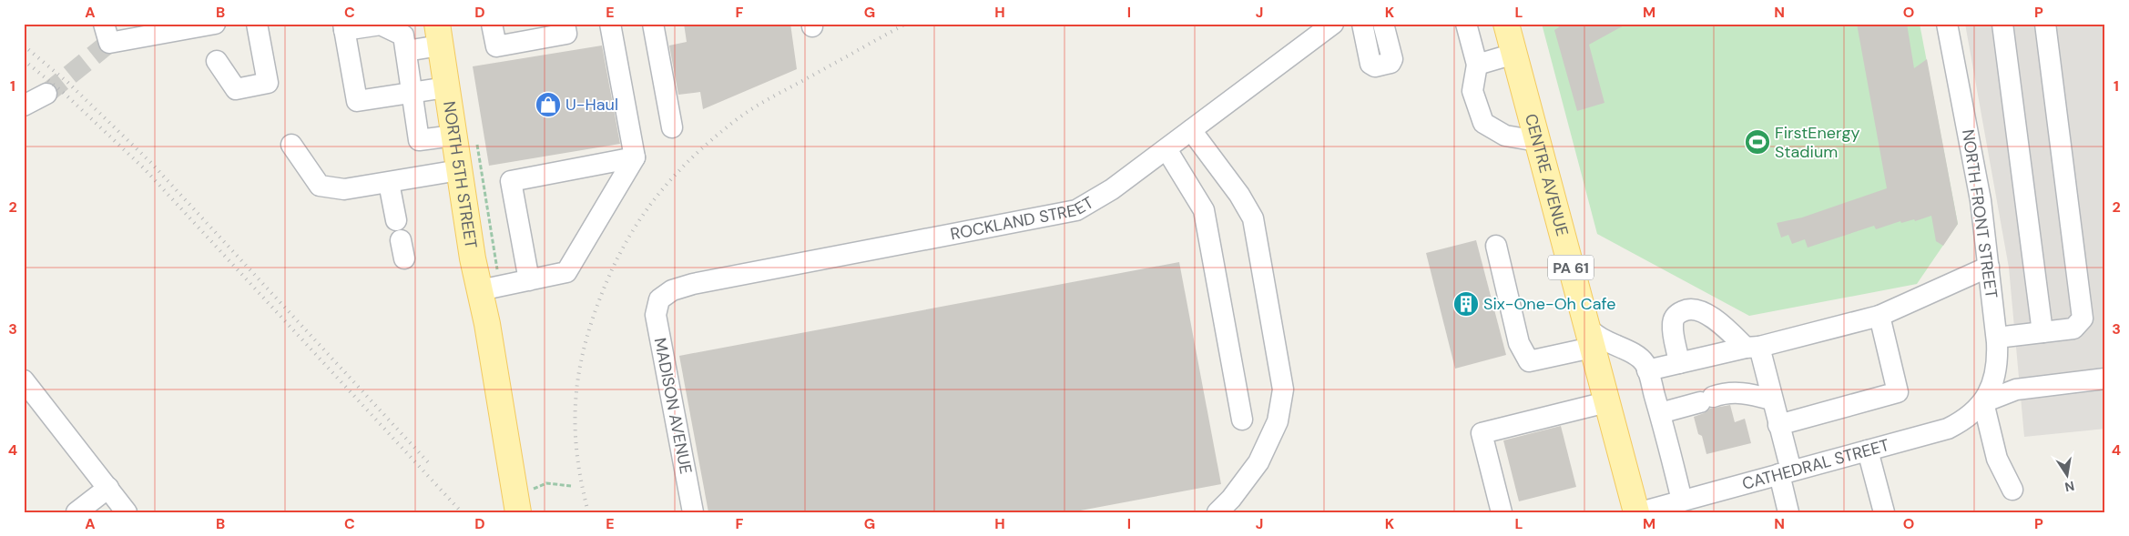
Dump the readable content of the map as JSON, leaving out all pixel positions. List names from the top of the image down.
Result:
{
  "streets": {
    "main road": ["NORTH 5TH STREET", "CENTRE AVENUE", "PA 61"],
    "street": [
      "NORTH FRONT STREET",
      "ROCKLAND STREET",
      "MADISON AVENUE",
      "CATHEDRAL STREET"
    ]
  },
  "crossings": [
    ["NORTH FRONT STREET", "CATHEDRAL STREET"],
    ["ROCKLAND STREET", "MADISON AVENUE"]
  ],
  "places": {
    "shop": ["U-Haul"],
    "sports": ["FirstEnergy Stadium"],
    "building": ["Six-One-Oh Cafe"]
  },
  "north": "bottom",
  "grid": {
    "columns": [
      "A",
      "B",
      "C",
      "D",
      "E",
      "F",
      "G",
      "H",
      "I",
      "J",
      "K",
      "L",
      "M",
      "N",
      "O",
      "P"
    ],
    "rows": [
      "1",
      "2",
      "3",
      "4"
    ]
  }
}
